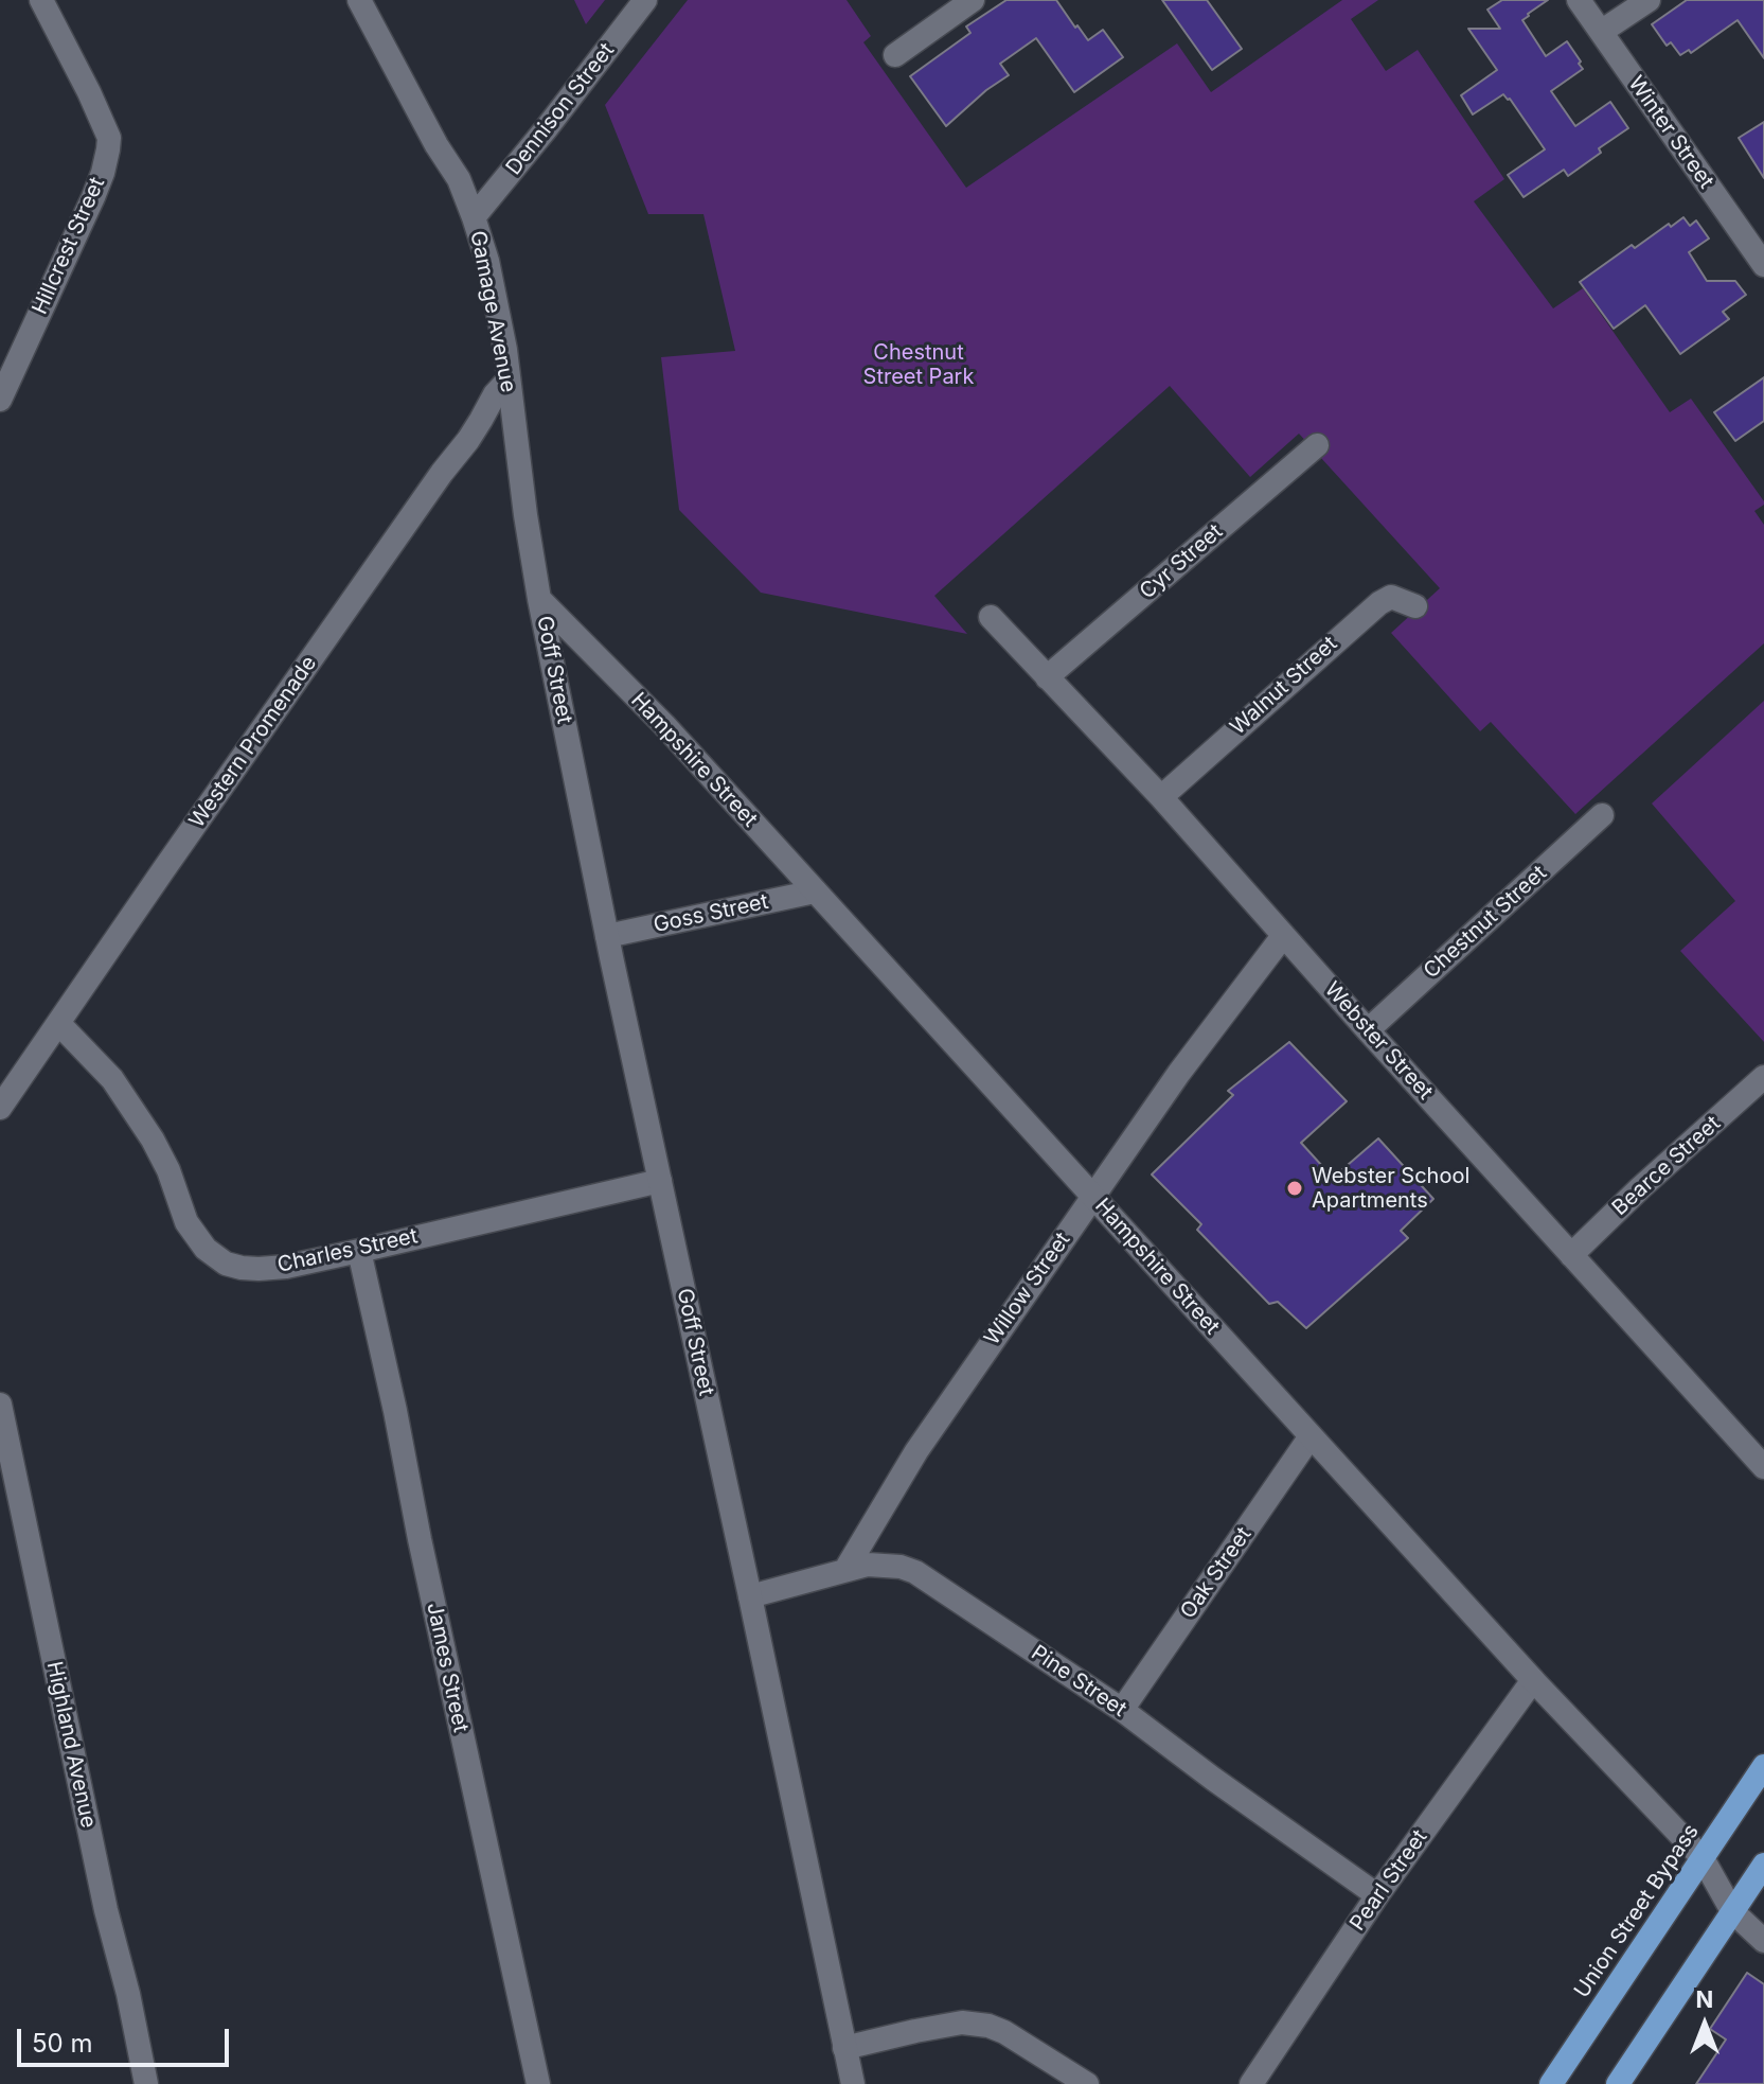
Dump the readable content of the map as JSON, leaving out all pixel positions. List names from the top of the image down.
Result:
{
  "streets": {
    "highway": ["Union Street Bypass"],
    "street": [
      "Dennison Street",
      "Winter Street",
      "Hillcrest Street",
      "Gamage Avenue",
      "Cyr Street",
      "Goff Street",
      "Walnut Street",
      "Western Promenade",
      "Hampshire Street",
      "Goss Street",
      "Chestnut Street",
      "Webster Street",
      "Bearce Street",
      "Charles Street",
      "Willow Street",
      "Oak Street",
      "James Street",
      "Pine Street",
      "Highland Avenue",
      "Pearl Street"
    ]
  },
  "crossings": [
    ["Dennison Street", "Gamage Avenue"],
    ["Gamage Avenue", "Goff Street"],
    ["Gamage Avenue", "Western Promenade"],
    ["Gamage Avenue", "Hampshire Street"],
    ["Cyr Street", "Webster Street"],
    ["Goff Street", "Hampshire Street"],
    ["Goff Street", "Goss Street"],
    ["Goff Street", "Charles Street"],
    ["Goff Street", "Pine Street"],
    ["Walnut Street", "Webster Street"],
    ["Western Promenade", "Charles Street"],
    ["Hampshire Street", "Goss Street"],
    ["Hampshire Street", "Willow Street"],
    ["Hampshire Street", "Oak Street"],
    ["Hampshire Street", "Pearl Street"],
    ["Hampshire Street", "Union Street Bypass"],
    ["Chestnut Street", "Webster Street"],
    ["Webster Street", "Bearce Street"],
    ["Webster Street", "Willow Street"],
    ["Charles Street", "James Street"],
    ["Willow Street", "Pine Street"],
    ["Oak Street", "Pine Street"],
    ["Pine Street", "Pearl Street"]
  ],
  "parks": ["Chestnut Street Park"],
  "places": ["Webster School Apartments"],
  "scale_bar": "50 m",
  "north": "top"
}
